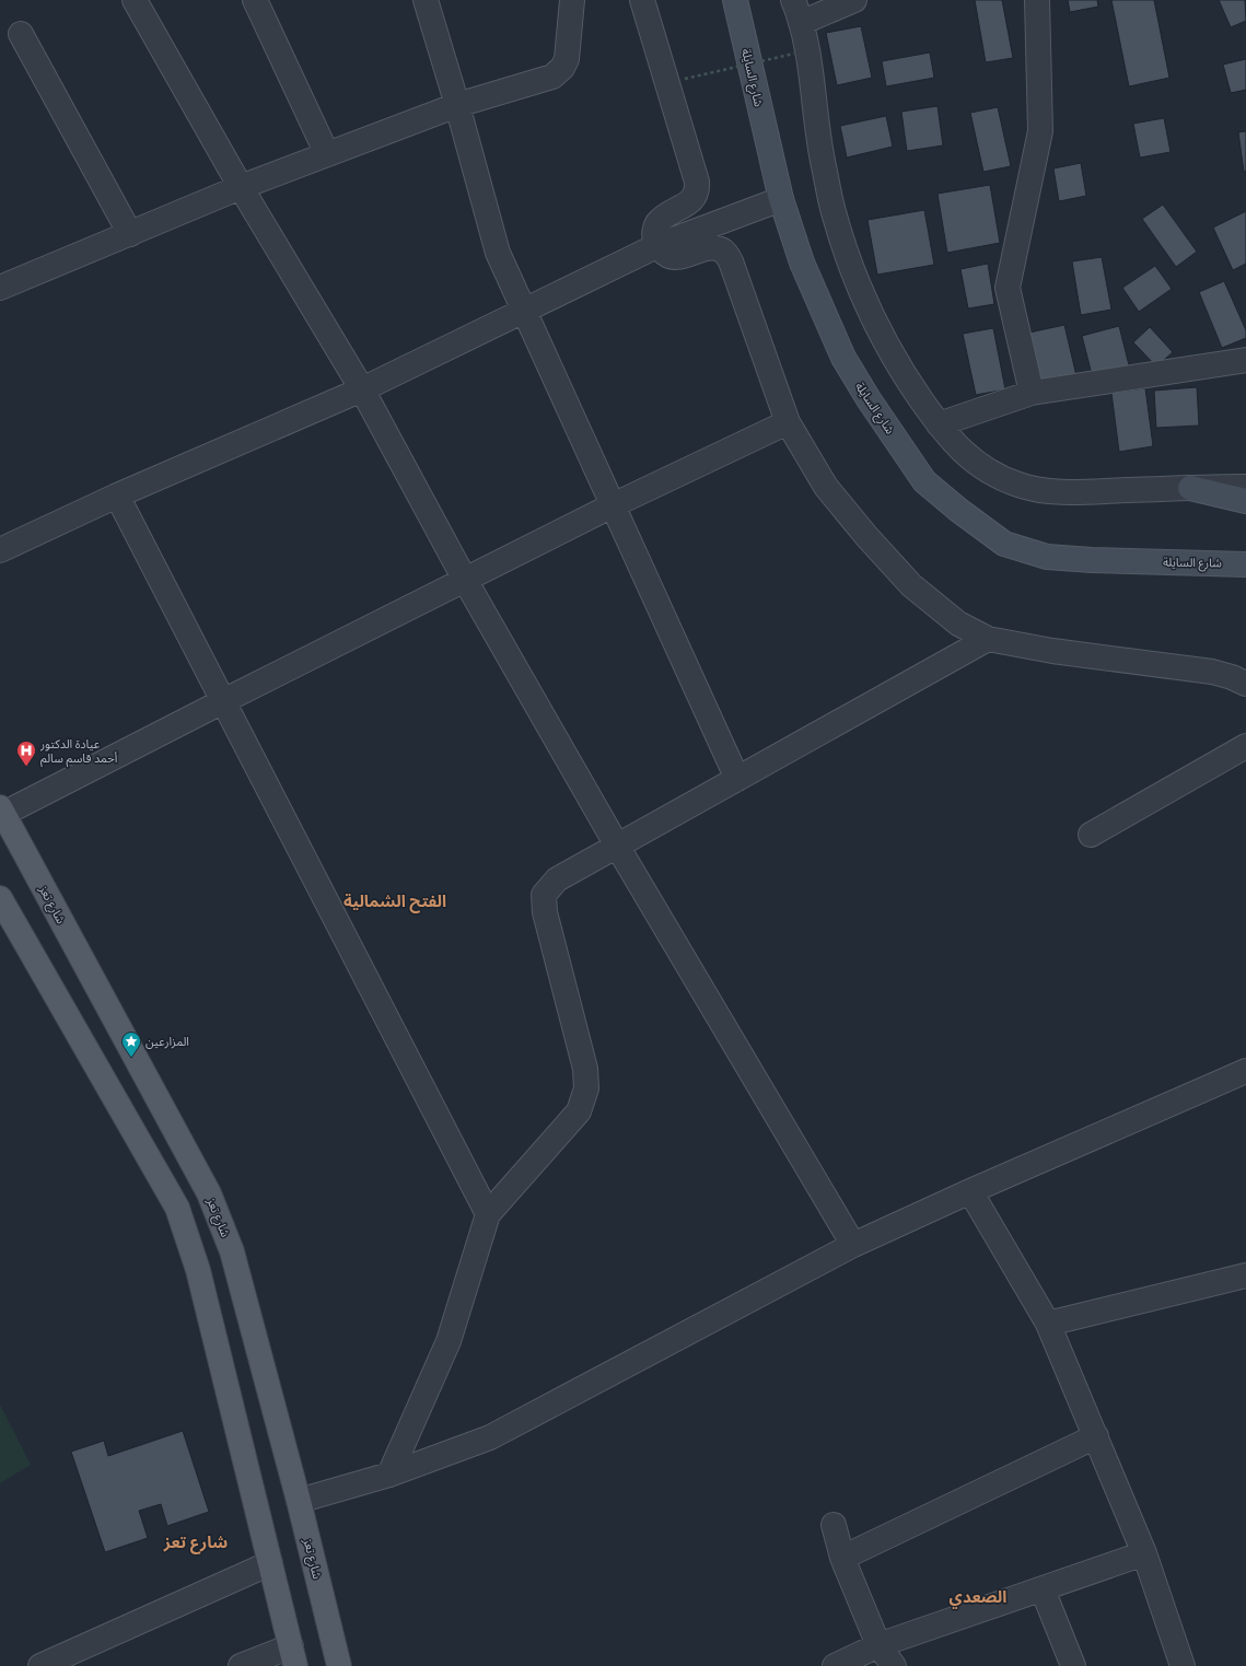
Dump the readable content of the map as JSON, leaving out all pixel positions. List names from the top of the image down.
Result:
{
  "streets": {
    "main road": ["شارع السايلة", "شارع تعز"]
  },
  "districts": ["الفتح الشمالية", "شارع تعز", "الصعدي"],
  "places": {
    "hospital": ["عيادة الدكتور أحمد قاسم سالم"],
    "place": ["المزارعين"]
  }
}
